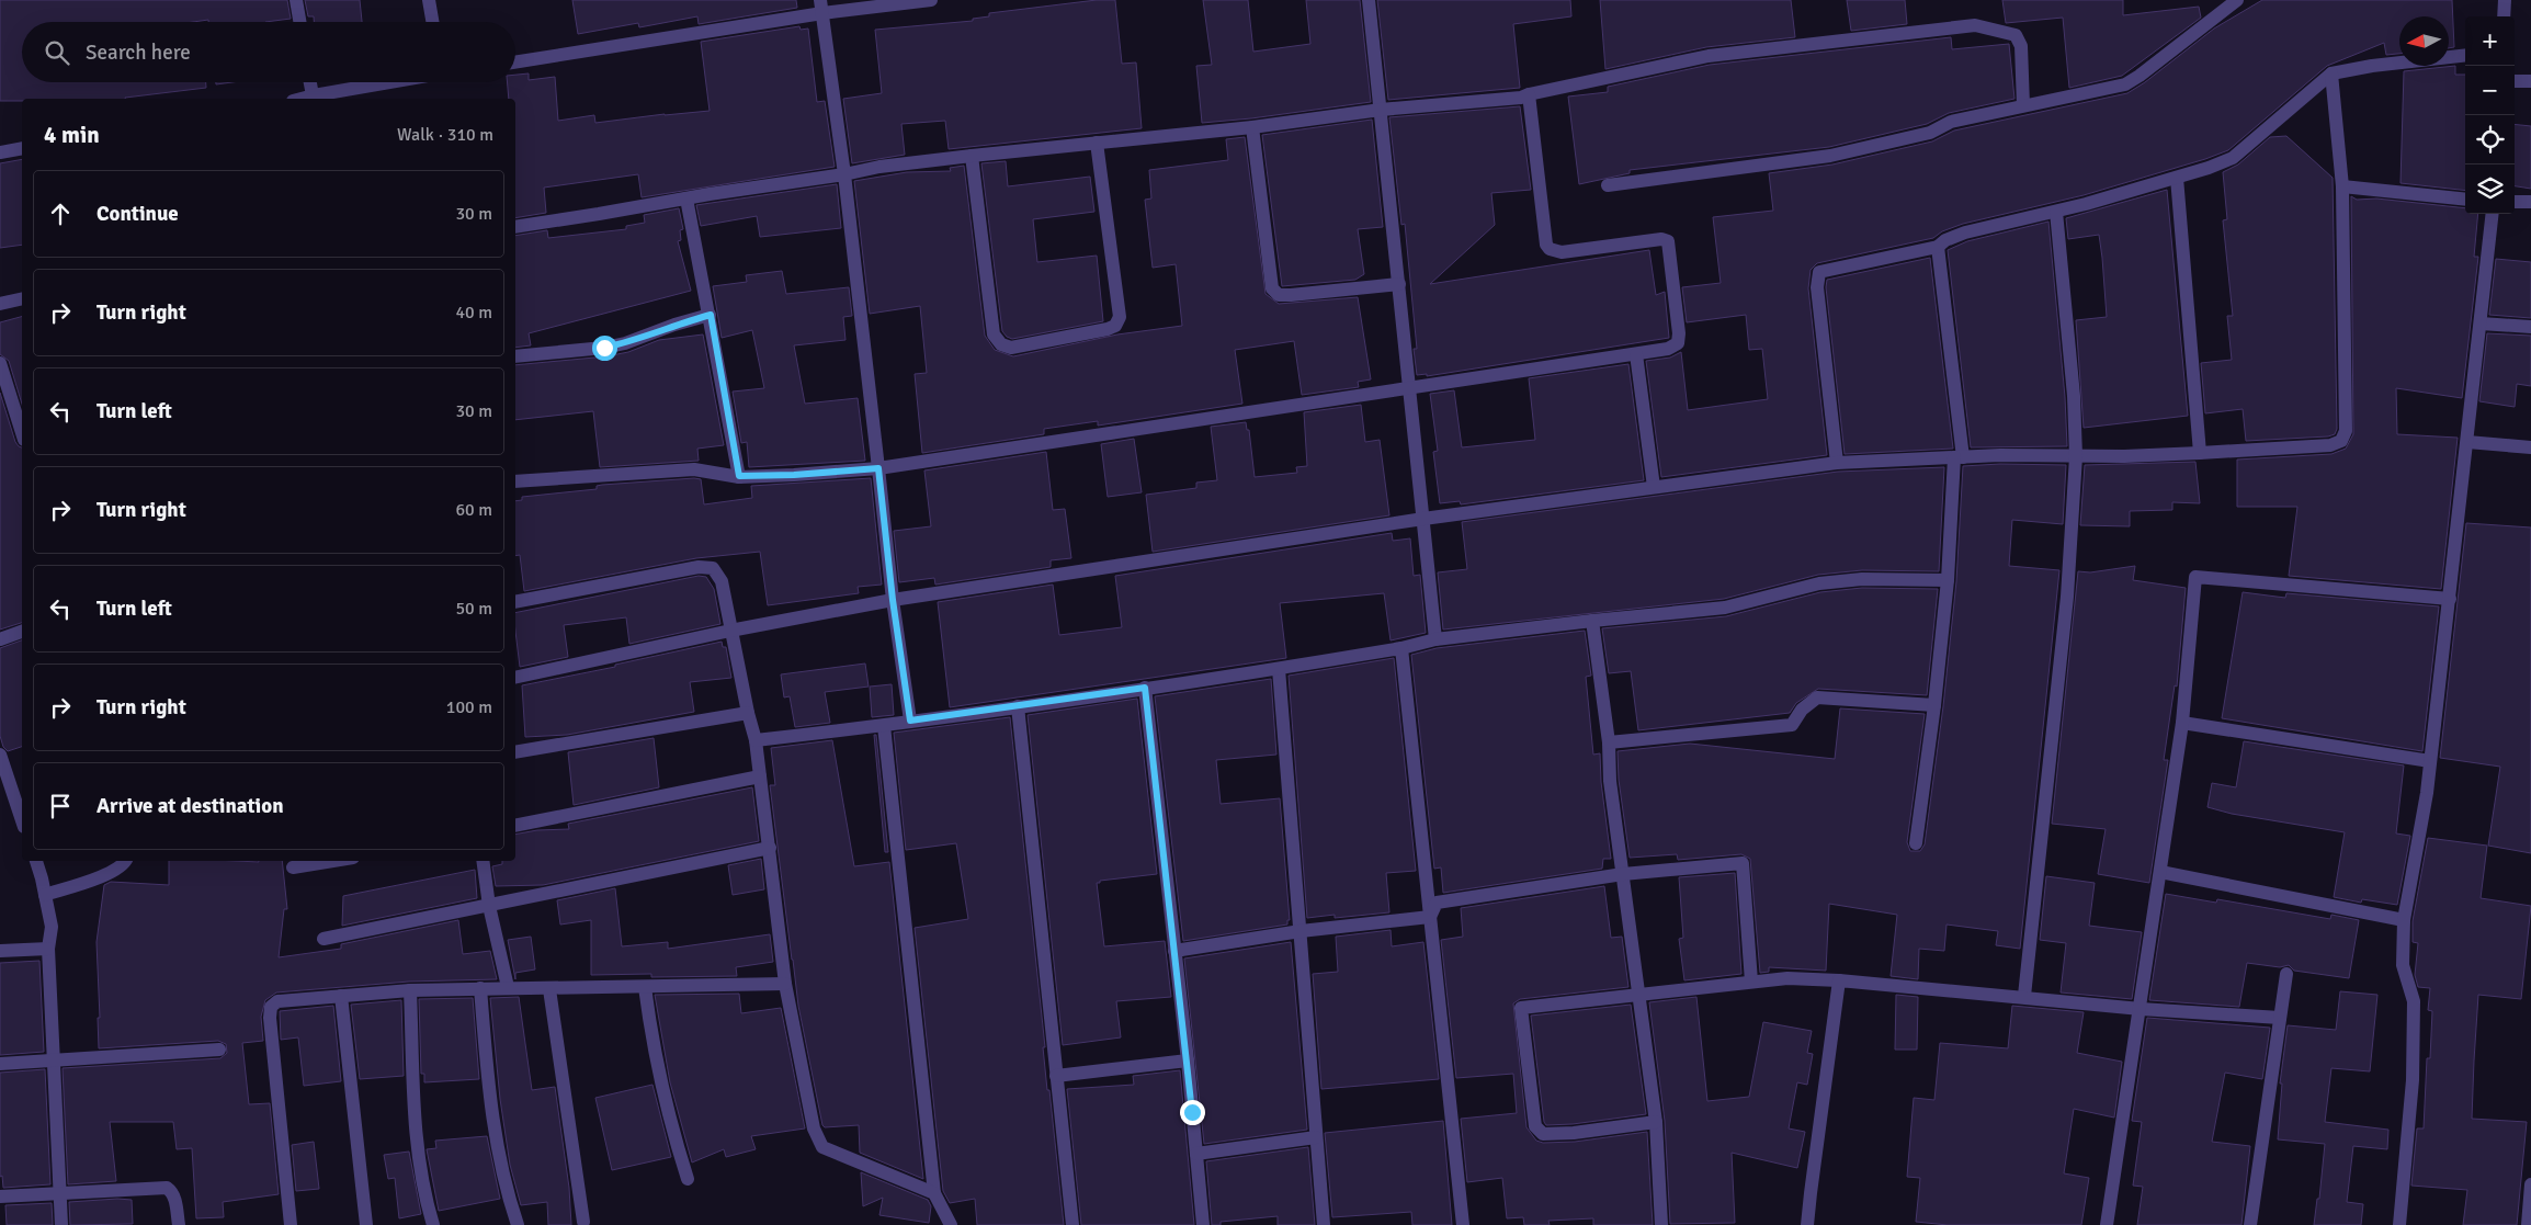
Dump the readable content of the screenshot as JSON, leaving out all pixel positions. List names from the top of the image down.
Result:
{
  "north": "left",
  "page": {
    "map_buttons": ["+", "−"],
    "search": "Search here",
    "heading": ["4 min", "Walk · 310 m"],
    "list": [
      ["Continue", "30 m"],
      ["Turn right", "40 m"],
      ["Turn left", "30 m"],
      ["Turn right", "60 m"],
      ["Turn left", "50 m"],
      ["Turn right", "100 m"],
      "Arrive at destination"
    ]
  }
}
